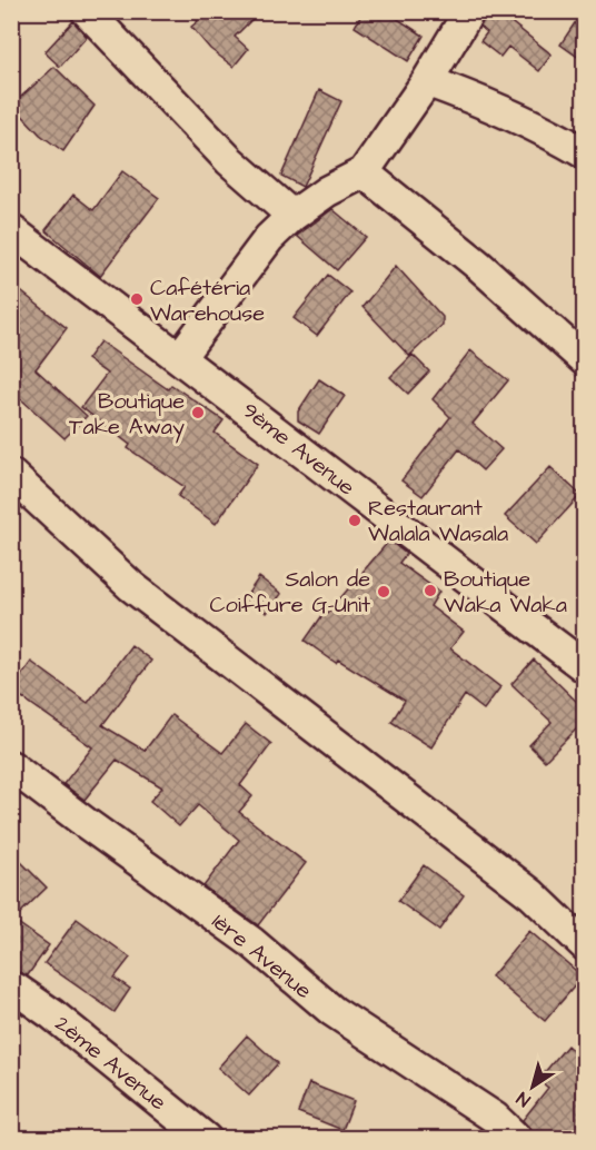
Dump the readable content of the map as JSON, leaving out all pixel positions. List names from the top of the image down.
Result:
{
  "streets": {
    "street": ["9ème Avenue", "1ère Avenue", "2ème Avenue"]
  },
  "places": [
    "Cafétéria Warehouse",
    "Boutique Take Away",
    "Restaurant Walala Wasala",
    "Boutique Waka Waka",
    "Salon de Coiffure G-Unit"
  ],
  "north": "bottom left"
}
